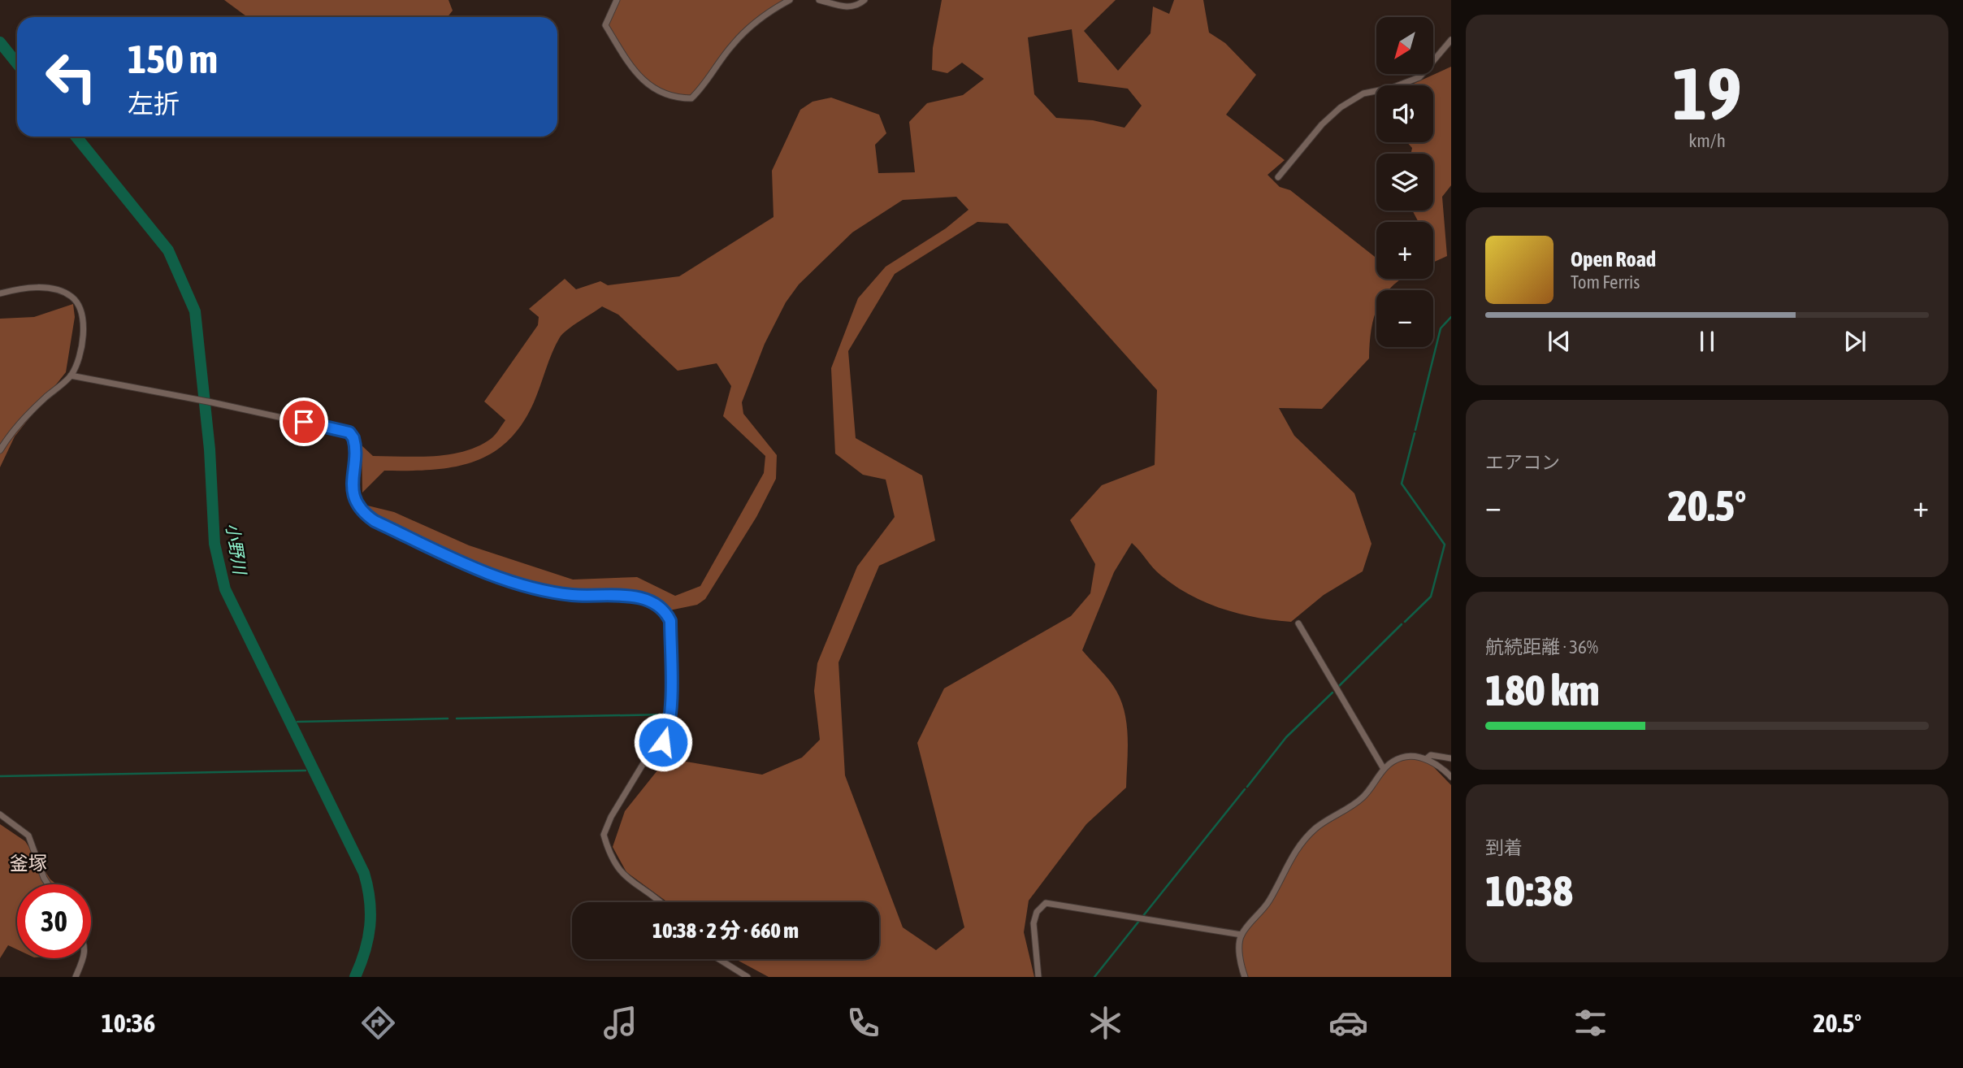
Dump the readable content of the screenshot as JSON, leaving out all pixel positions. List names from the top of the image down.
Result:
{
  "districts": ["釜塚"],
  "water": ["小野川"],
  "north": "bottom left",
  "page": {
    "tile": [
      ["19", "km/h"],
      "エアコン",
      ["航続距離 · 36%", "180 km"],
      ["到着", "10:38"]
    ],
    "map_buttons": ["+", "−"],
    "turn": ["150 m", "左折"],
    "song": ["Open Road", "Tom Ferris"],
    "heat": ["−", "20.5°", "+"],
    "limit": "30",
    "trip": "10:38 · 2 分 · 660 m",
    "tabs": ["10:36", "20.5°"]
  }
}
